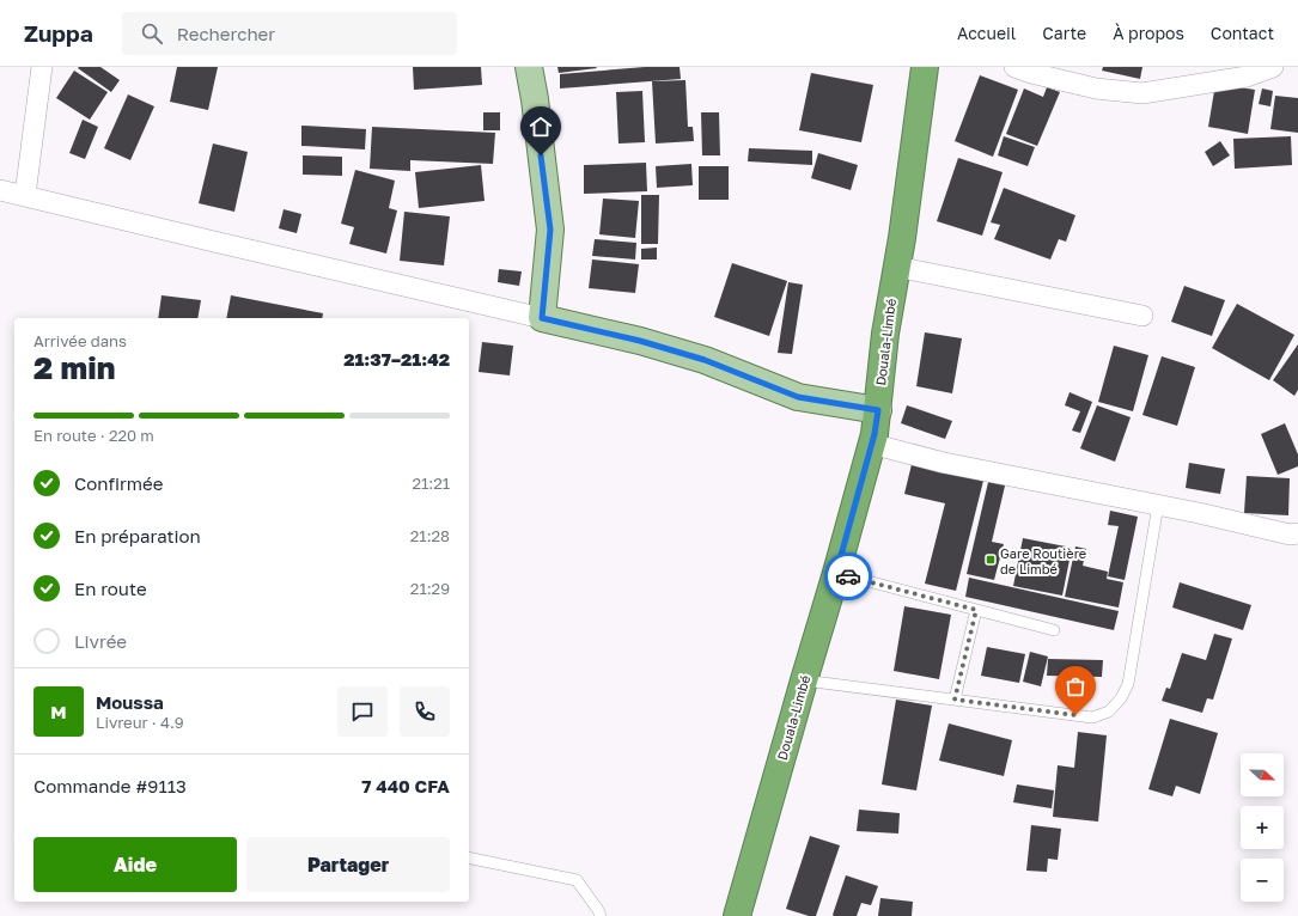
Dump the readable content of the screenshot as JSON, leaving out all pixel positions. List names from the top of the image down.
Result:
{
  "streets": {
    "highway": ["Douala-Limbé"]
  },
  "places": {
    "transit": ["Gare Routière de Limbé"]
  },
  "north": "right",
  "page": {
    "header": "Zuppa",
    "search": "Rechercher",
    "nav": [
      "Accueil",
      "Carte",
      "À propos",
      "Contact"
    ],
    "heading": ["2 min", "Arrivée dans", "21:37–21:42"],
    "panel": [
      "Moussa",
      "Livreur · 4.9",
      "Commande #9113",
      "7 440 CFA"
    ],
    "bar": "En route · 220 m",
    "list": [
      ["Confirmée", "21:21"],
      ["En préparation", "21:28"],
      ["En route", "21:29"],
      "Livrée"
    ],
    "round": "M",
    "map_buttons": ["+", "−"],
    "buttons": ["Aide", "Partager"]
  }
}
